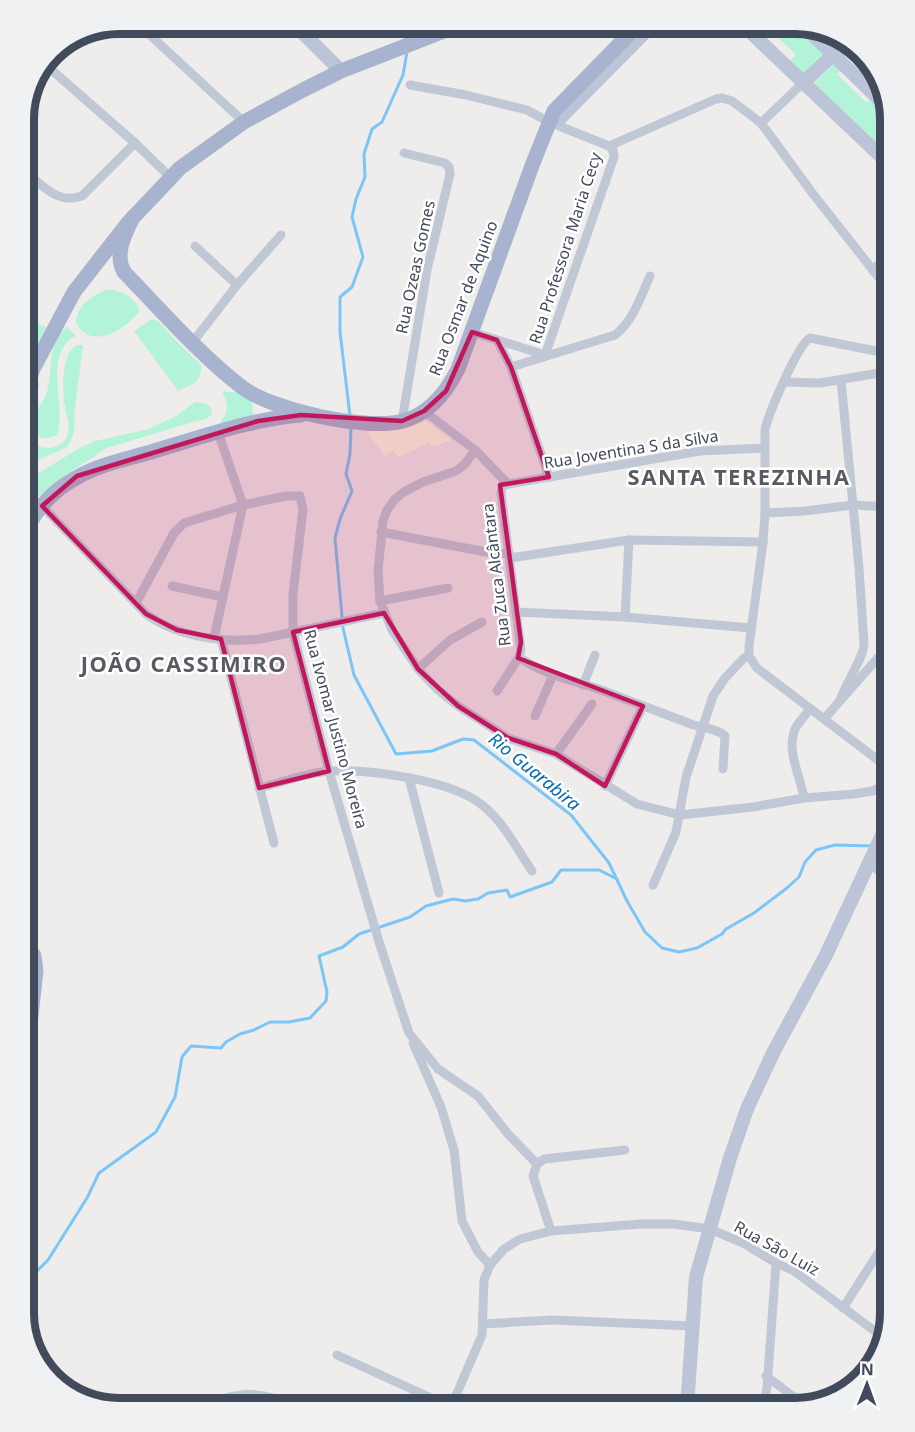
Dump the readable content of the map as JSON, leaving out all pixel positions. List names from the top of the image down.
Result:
{
  "streets": {
    "main road": ["Rua Osmar de Aquino"],
    "street": [
      "Rua Professora Maria Cecy",
      "Rua Ozeas Gomes",
      "Rua Joventina S da Silva",
      "Rua Zuca Alcântara",
      "Rua Ivomar Justino Moreira",
      "Rua São Luiz"
    ]
  },
  "crossings": [
    ["Rua Professora Maria Cecy", "Rua Osmar de Aquino"],
    ["Rua Ozeas Gomes", "Rua Osmar de Aquino"],
    ["Rua Osmar de Aquino", "Rua Zuca Alcântara"],
    ["Rua Joventina S da Silva", "Rua Zuca Alcântara"],
    ["Rua Ivomar Justino Moreira", "Rua São Luiz"]
  ],
  "districts": ["SANTA TEREZINHA", "JOÃO CASSIMIRO"],
  "water": ["Rio Guarabira"],
  "north": "top"
}
